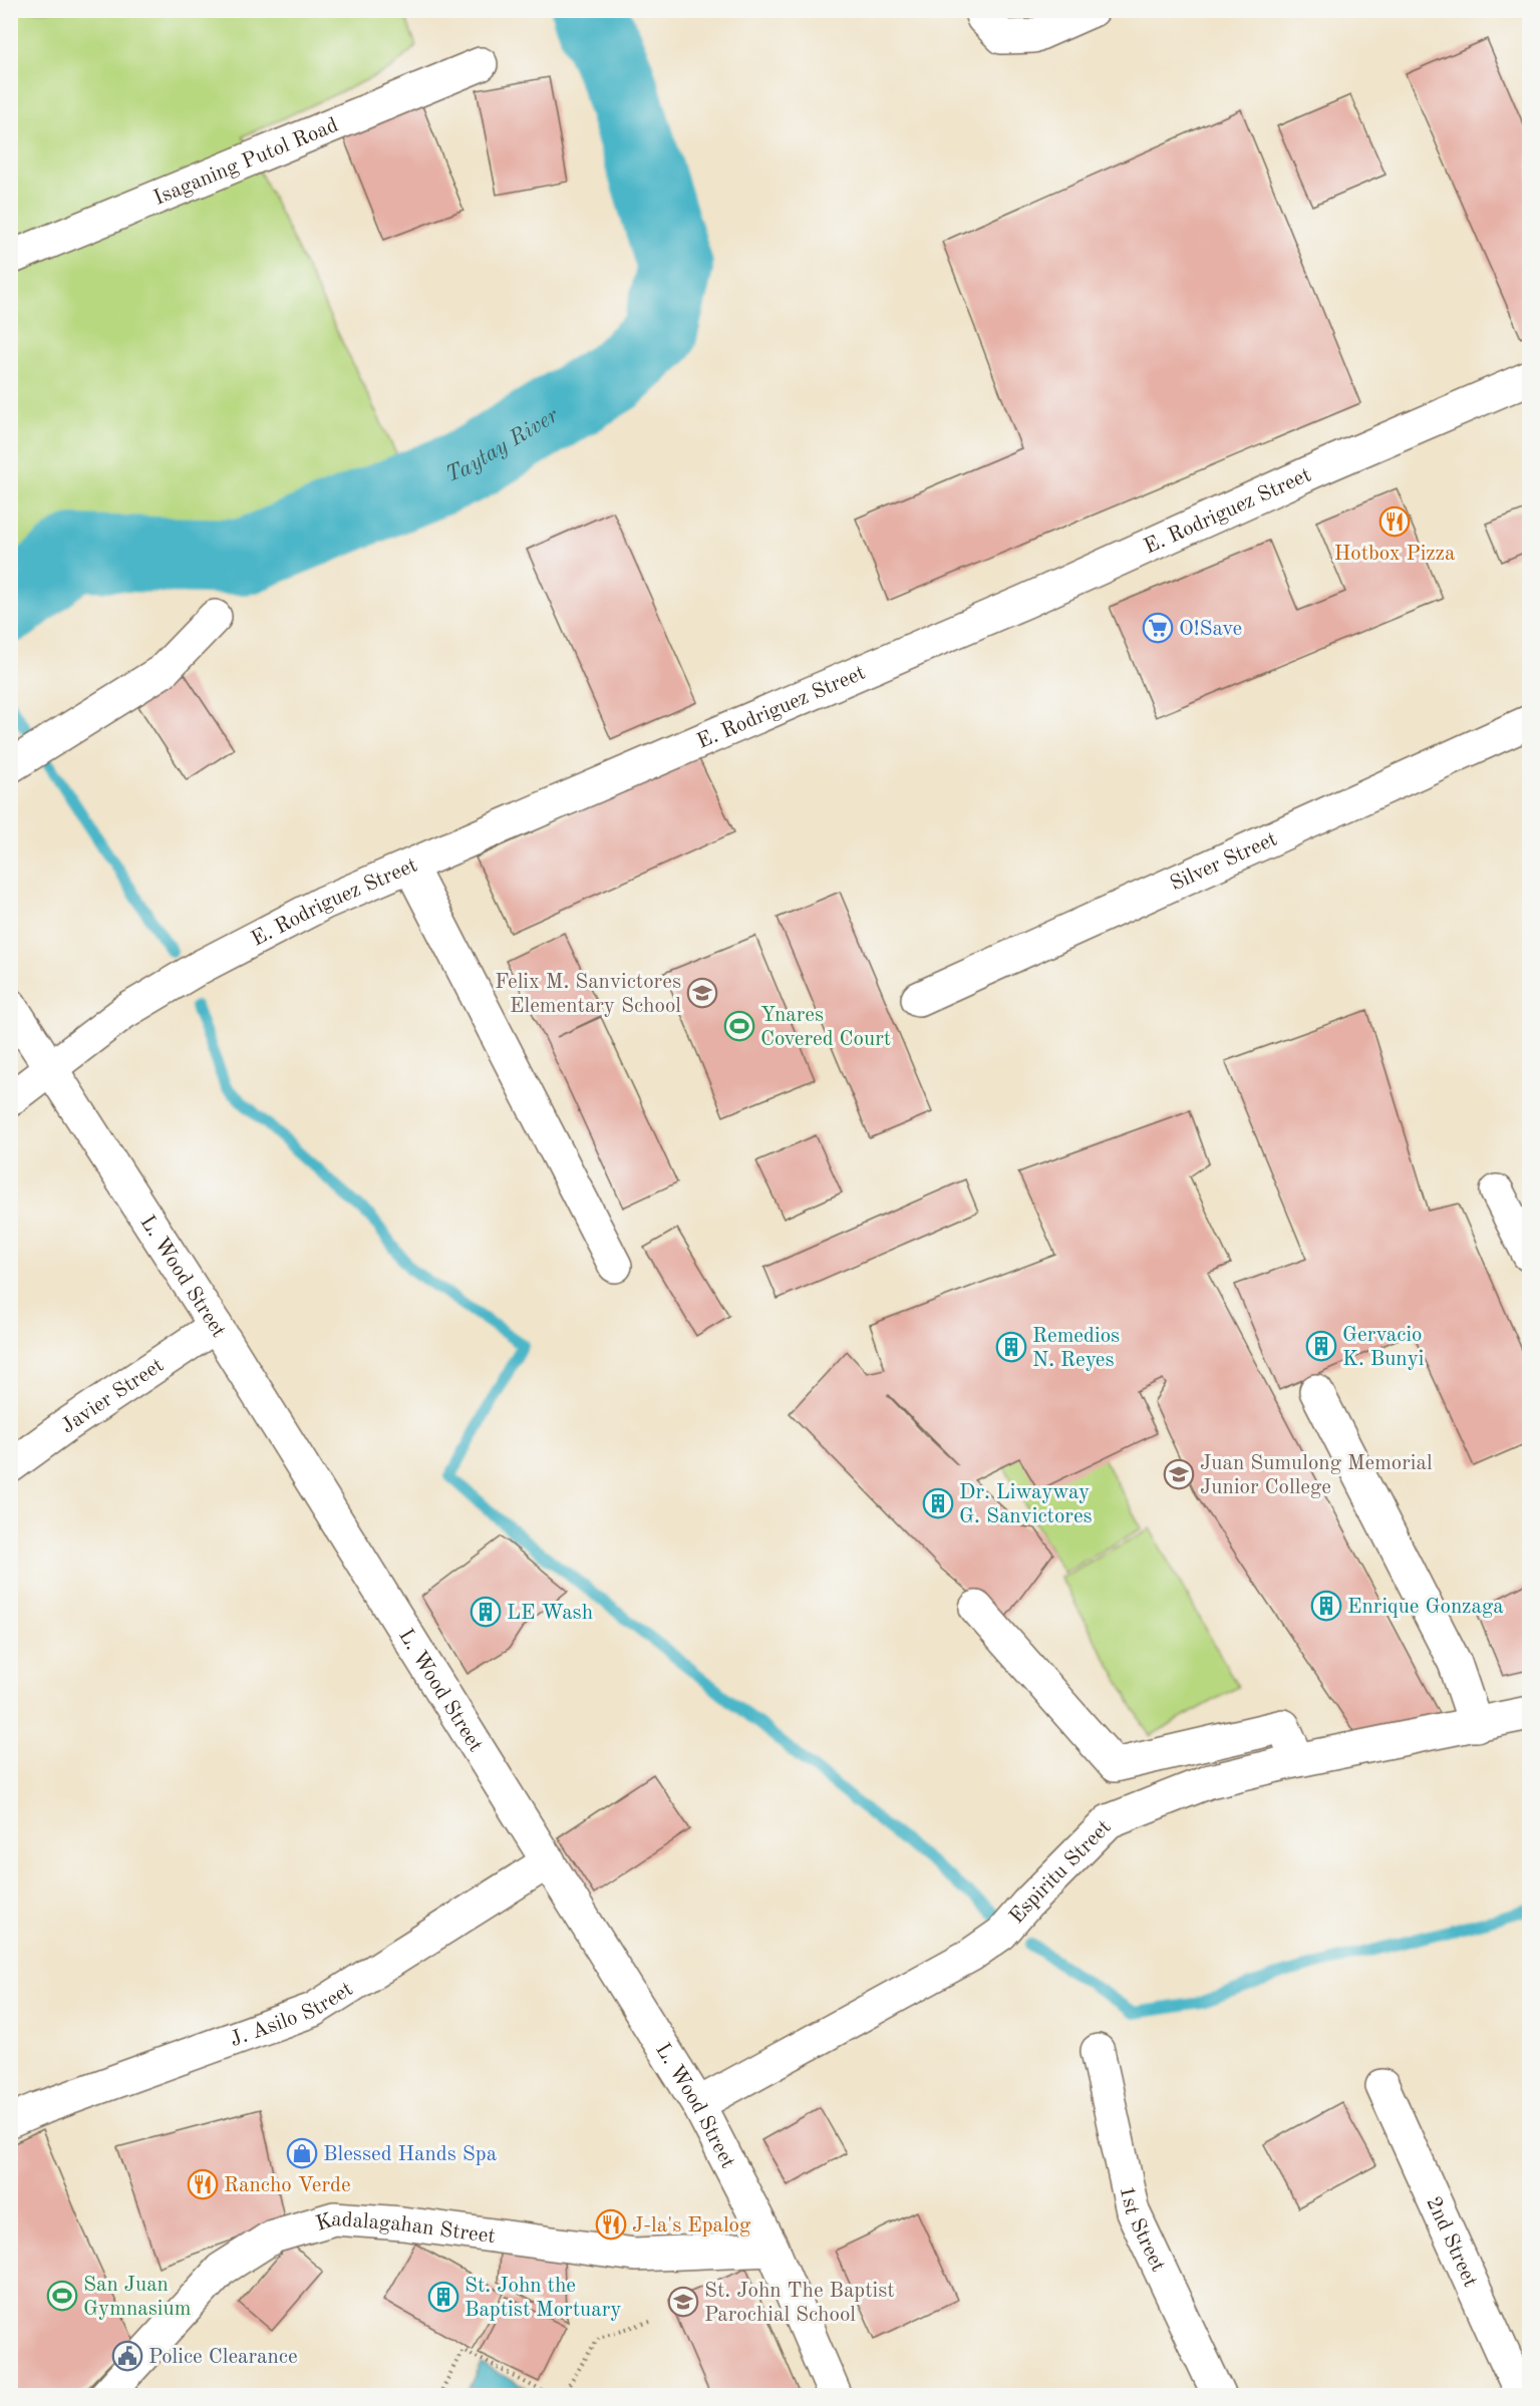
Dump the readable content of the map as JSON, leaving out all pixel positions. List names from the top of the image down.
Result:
{
  "streets": {
    "street": [
      "Isaganing Putol Road",
      "E. Rodriguez Street",
      "Silver Street",
      "L. Wood Street",
      "Javier Street",
      "Espiritu Street",
      "J. Asilo Street",
      "1st Street",
      "Kadalagahan Street",
      "2nd Street"
    ]
  },
  "crossings": [
    ["E. Rodriguez Street", "L. Wood Street"],
    ["L. Wood Street", "Javier Street"],
    ["L. Wood Street", "Espiritu Street"],
    ["L. Wood Street", "J. Asilo Street"],
    ["L. Wood Street", "Kadalagahan Street"]
  ],
  "water": ["Taytay River"],
  "places": {
    "restaurant": ["Hotbox Pizza", "Rancho Verde", "J-la's Epalog"],
    "supermarket": ["O!Save"],
    "school or university": ["Felix M. Sanvictores Elementary School", "Juan Sumulong Memorial Junior College", "St. John The Baptist Parochial School"],
    "sports": ["Ynares Covered Court", "San Juan Gymnasium"],
    "building": [
      "Gervacio K. Bunyi",
      "Remedios N. Reyes",
      "Dr. Liwayway G. Sanvictores",
      "Enrique Gonzaga",
      "LE Wash",
      "St. John the Baptist Mortuary"
    ],
    "shop": ["Blessed Hands Spa"],
    "public building": ["Police Clearance"]
  }
}
